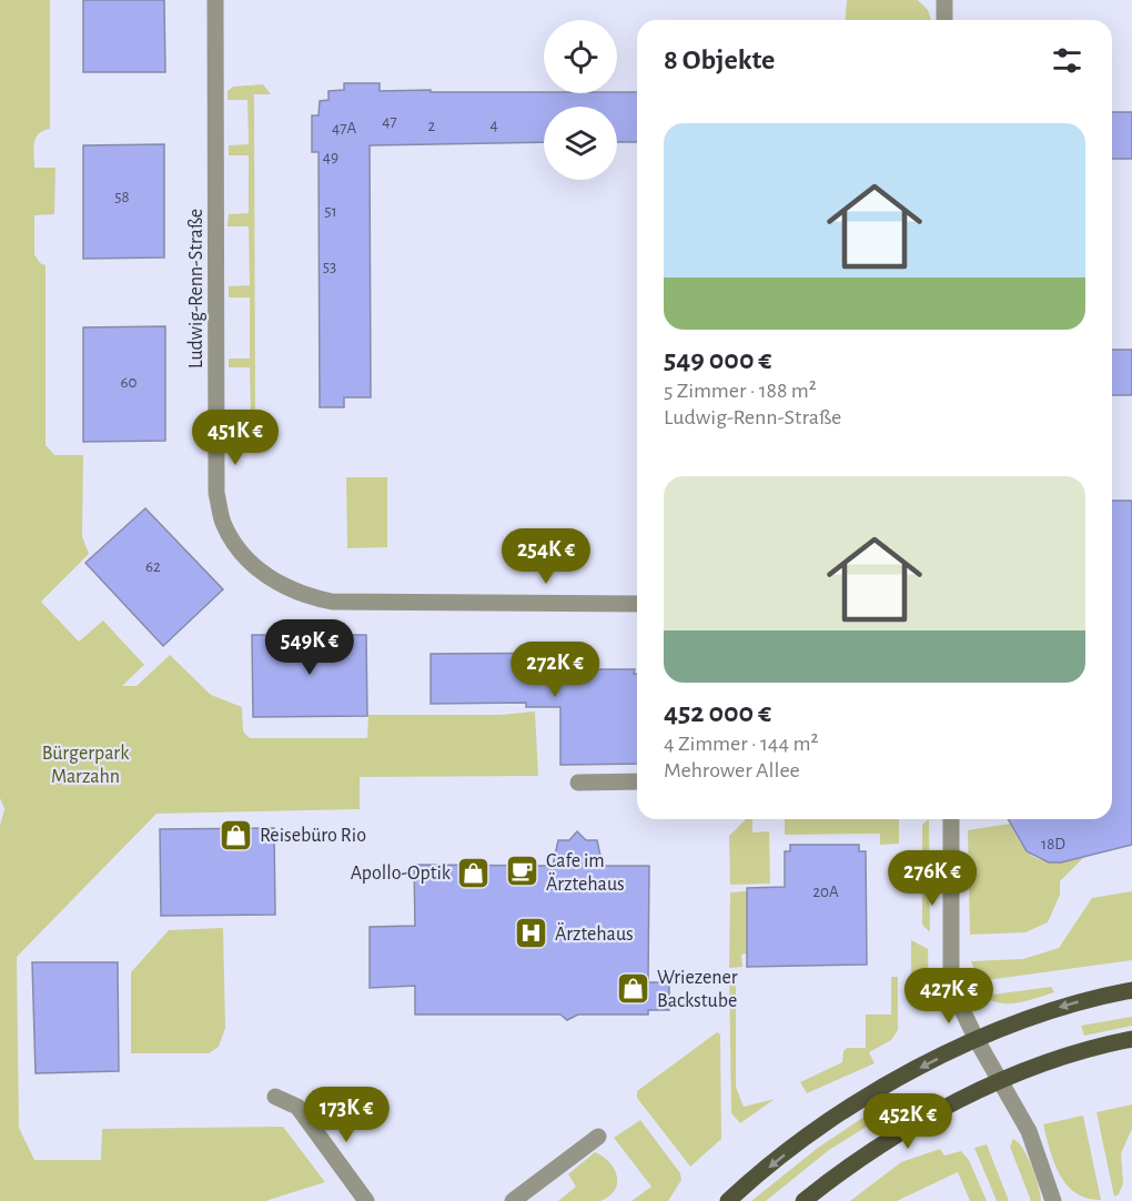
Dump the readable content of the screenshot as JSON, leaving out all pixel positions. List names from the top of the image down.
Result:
{
  "streets": {
    "street": ["Ludwig-Renn-Straße"]
  },
  "parks": ["Bürgerpark Marzahn"],
  "places": {
    "shop": ["Reisebüro Rio", "Apollo-Optik", "Wriezener Backstube"],
    "cafe": ["Cafe im Ärztehaus"],
    "hospital": ["Ärztehaus"]
  },
  "house_numbers": [
    "47",
    "4",
    "2",
    "47A",
    "49",
    "58",
    "51",
    "53",
    "60",
    "62",
    "18D",
    "20A"
  ],
  "page": {
    "heading": "8 Objekte",
    "list": [
      {
        "name": "549 000 €",
        "note": "5 Zimmer · 188 m² · Ludwig-Renn-Straße"
      },
      {
        "name": "452 000 €",
        "note": "4 Zimmer · 144 m² · Mehrower Allee"
      }
    ],
    "price": [
      "451K €",
      "254K €",
      "549K €",
      "272K €",
      "276K €",
      "427K €",
      "173K €",
      "452K €"
    ]
  }
}
